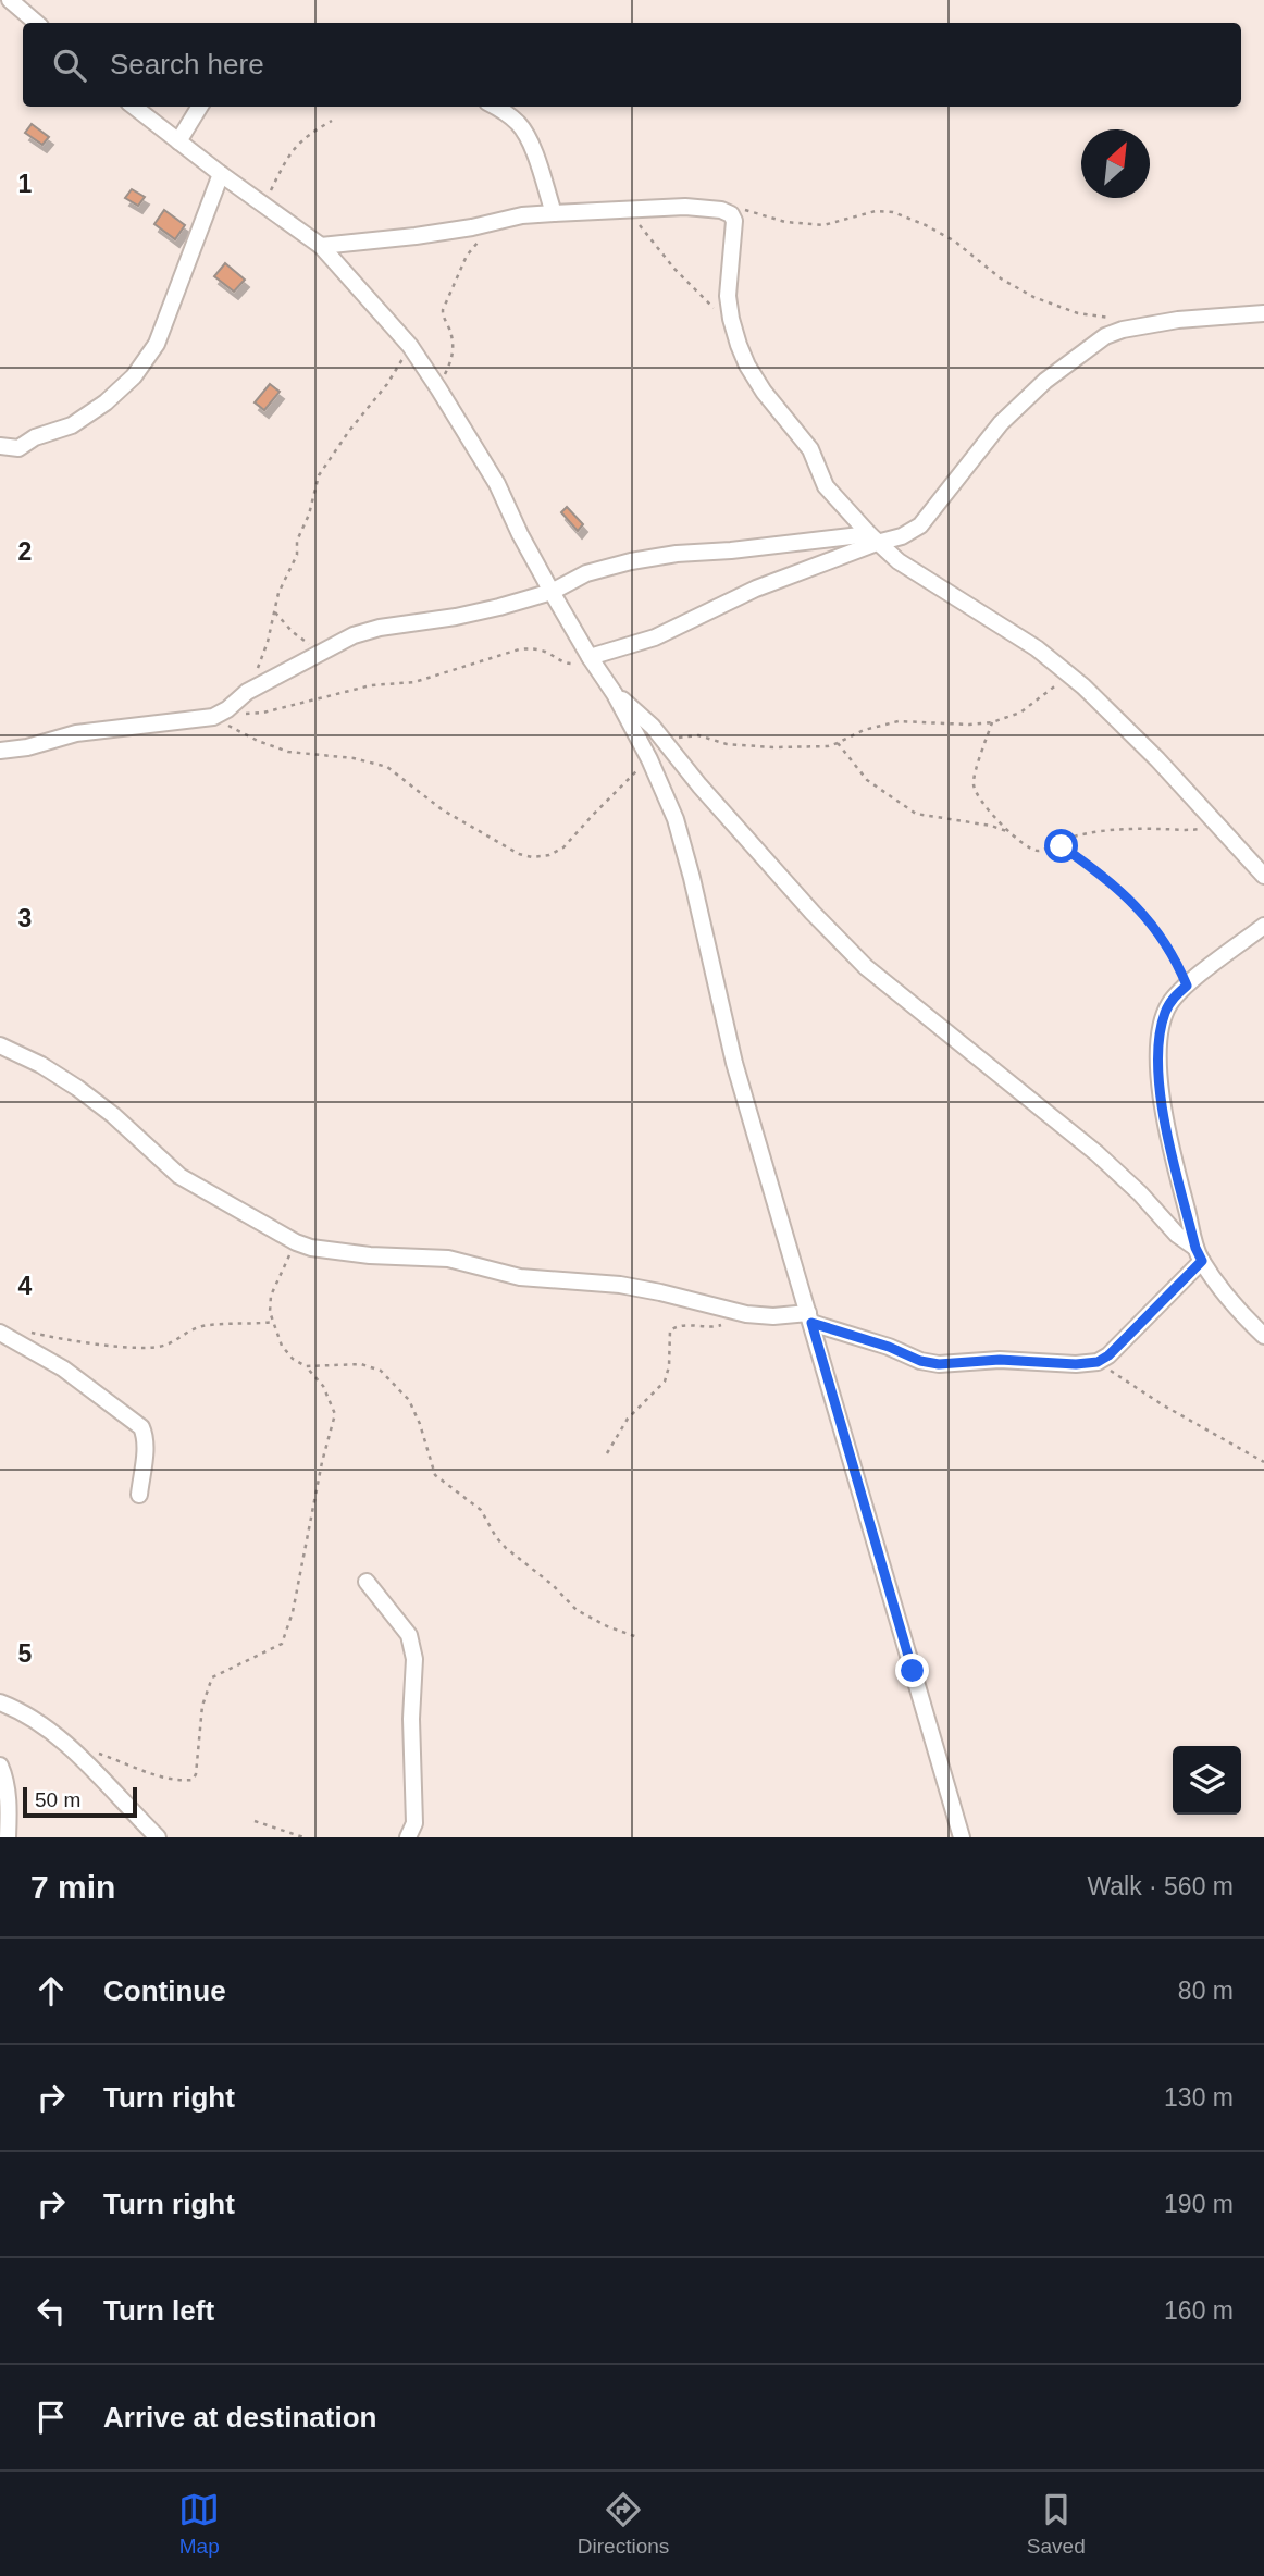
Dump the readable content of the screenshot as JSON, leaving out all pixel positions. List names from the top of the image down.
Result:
{
  "scale_bar": "50 m",
  "north": "top right",
  "page": {
    "search": "Search here",
    "scale": "50 m",
    "heading": ["7 min", "Walk · 560 m"],
    "list": [
      ["Continue", "80 m"],
      ["Turn right", "130 m"],
      ["Turn right", "190 m"],
      ["Turn left", "160 m"],
      "Arrive at destination"
    ],
    "nav": ["Map", "Directions", "Saved"]
  },
  "grid": {
    "rows": [
      "1",
      "2",
      "3",
      "4",
      "5"
    ]
  }
}
